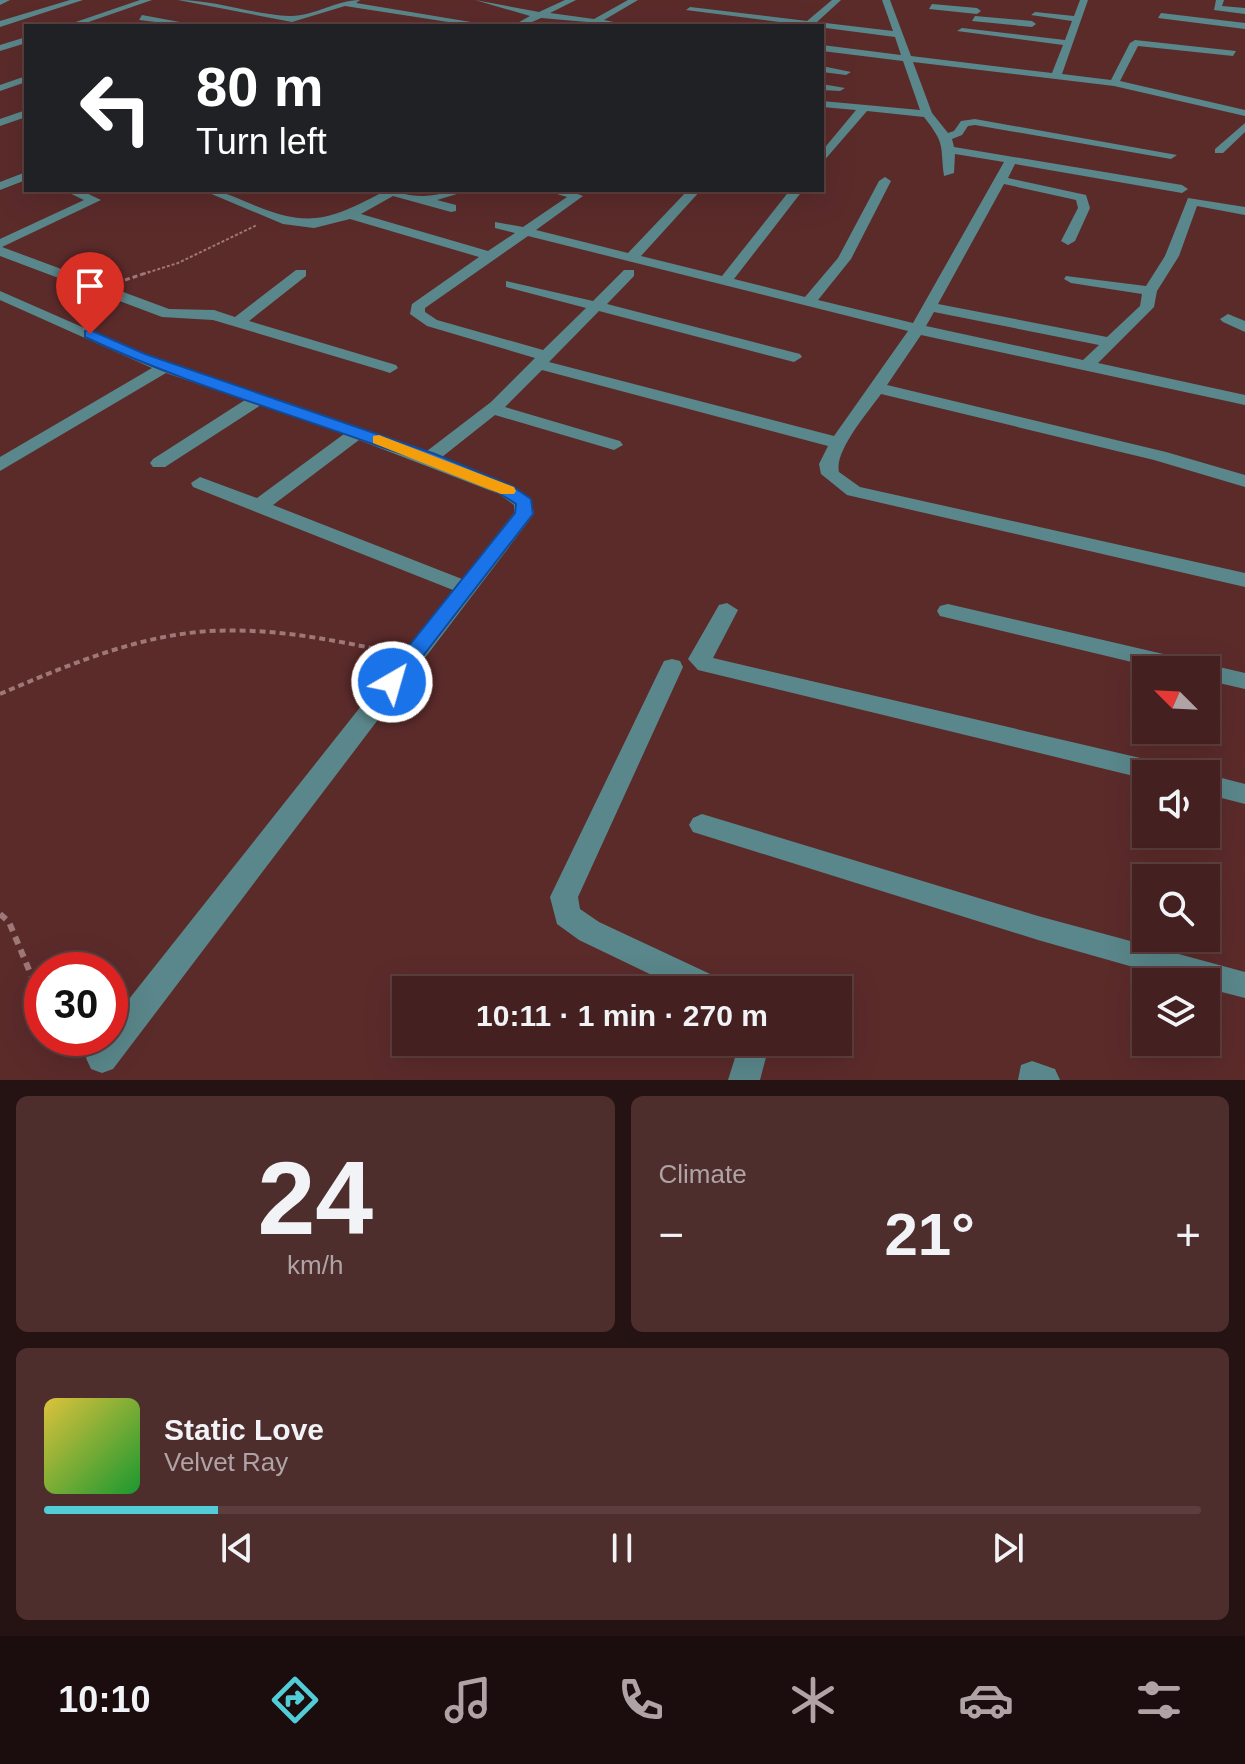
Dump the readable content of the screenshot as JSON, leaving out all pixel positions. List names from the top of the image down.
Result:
{
  "north": "top left",
  "page": {
    "turn": ["80 m", "Turn left"],
    "limit": "30",
    "trip": "10:11 · 1 min · 270 m",
    "tile": [
      ["24", "km/h"],
      "Climate"
    ],
    "heat": ["−", "21°", "+"],
    "song": ["Static Love", "Velvet Ray"],
    "tabs": "10:10"
  }
}
